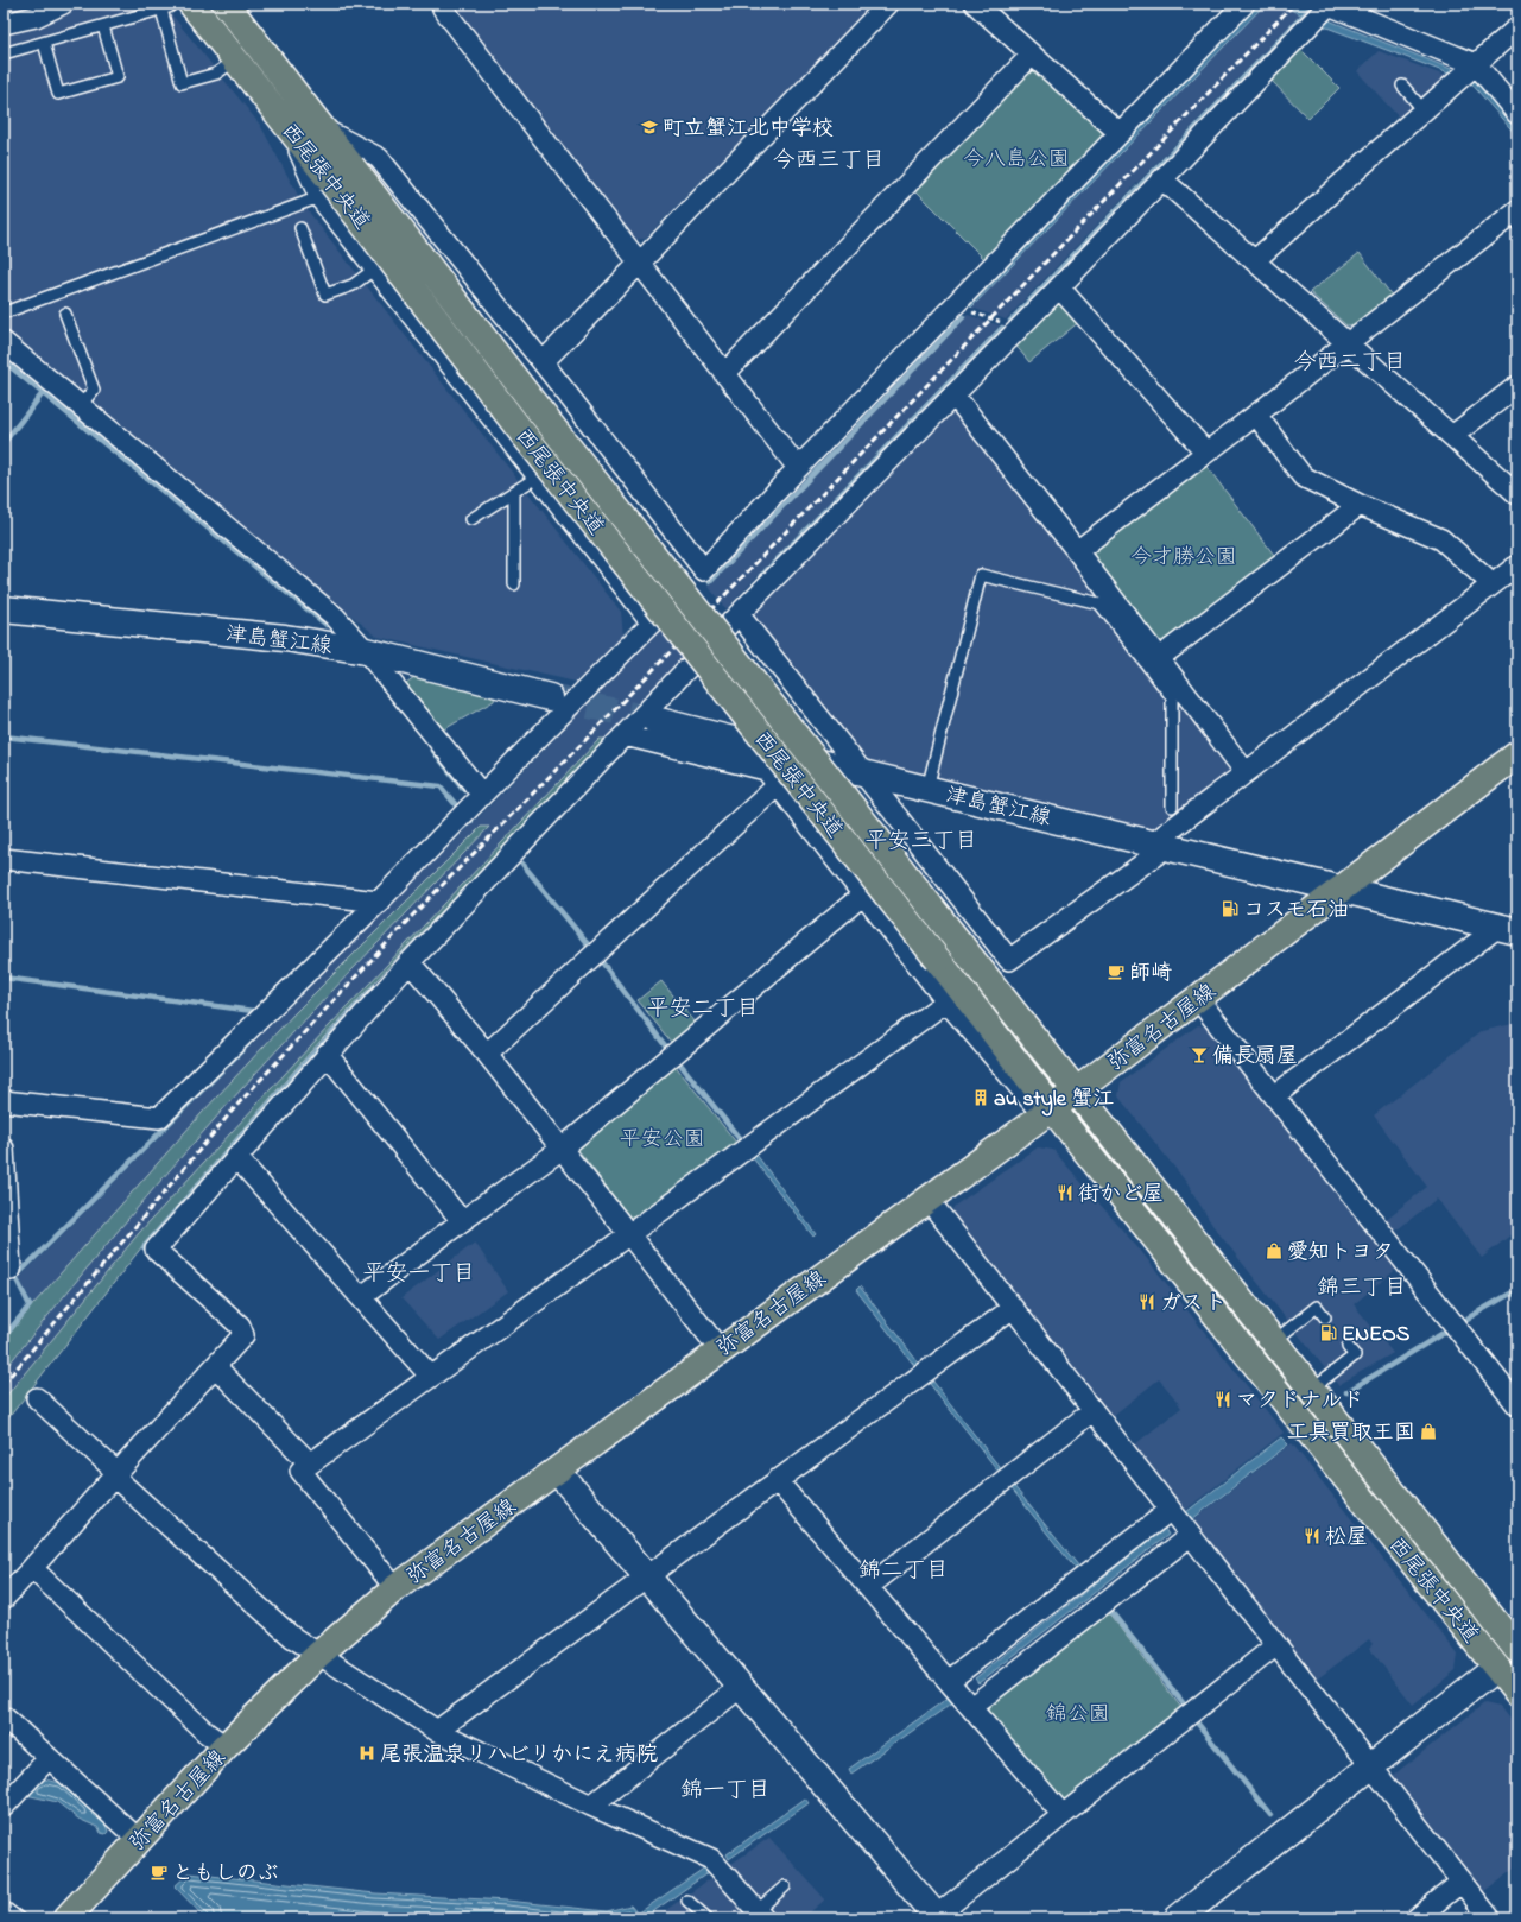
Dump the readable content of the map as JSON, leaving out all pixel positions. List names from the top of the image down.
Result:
{
  "streets": {
    "main road": ["西尾張中央道", "津島蟹江線", "弥富名古屋線"]
  },
  "crossings": [
    ["西尾張中央道", "弥富名古屋線"],
    ["津島蟹江線", "弥富名古屋線"]
  ],
  "districts": [
    "今西三丁目",
    "今西二丁目",
    "平安三丁目",
    "平安二丁目",
    "平安一丁目",
    "錦三丁目",
    "錦二丁目",
    "錦一丁目"
  ],
  "parks": [
    "今八島公園",
    "今才勝公園",
    "平安公園",
    "錦公園"
  ],
  "places": {
    "school or university": ["町立蟹江北中学校"],
    "fuel station": ["コスモ石油", "ENEOS"],
    "cafe": ["師崎", "ともしのぶ"],
    "bar": ["備長扇屋"],
    "building": ["au style 蟹江"],
    "restaurant": [
      "街かど屋",
      "ガスト",
      "マクドナルド",
      "松屋"
    ],
    "shop": ["愛知トヨタ", "工具買取王国"],
    "hospital": ["尾張温泉リハビリかにえ病院"]
  }
}
